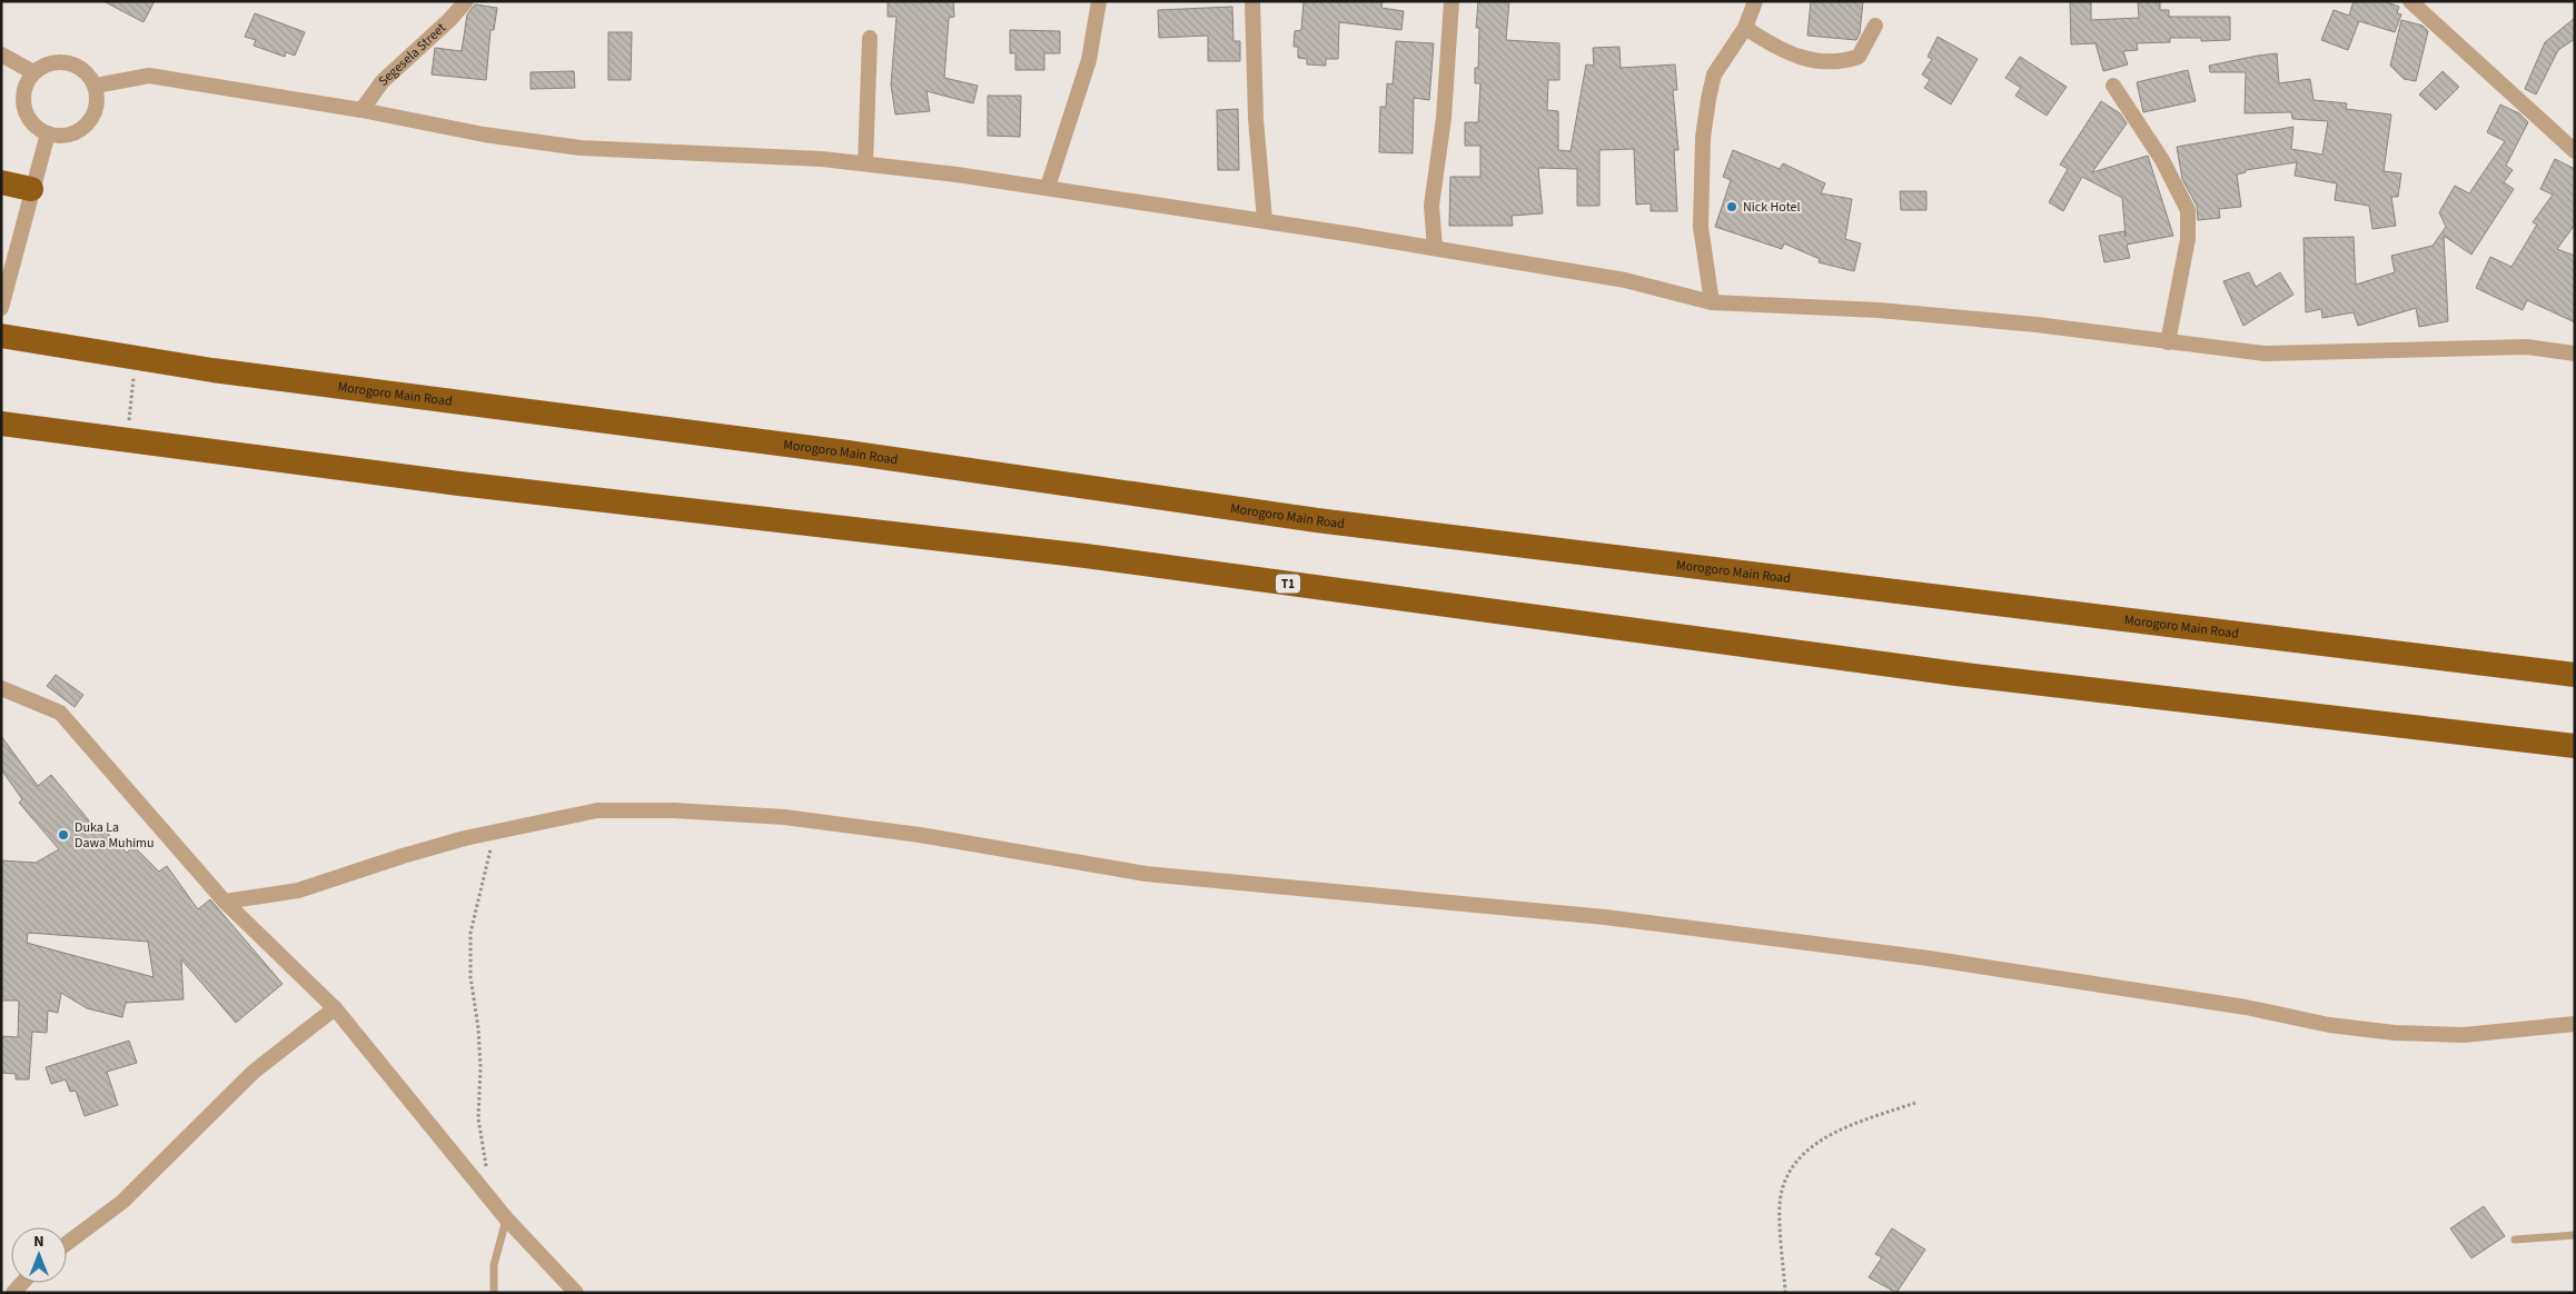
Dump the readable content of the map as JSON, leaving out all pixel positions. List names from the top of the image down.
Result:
{
  "streets": {
    "highway": ["Morogoro Main Road", "T1"],
    "street": ["Segesela Street"]
  },
  "places": ["Nick Hotel", "Duka La Dawa Muhimu"],
  "north": "top"
}
